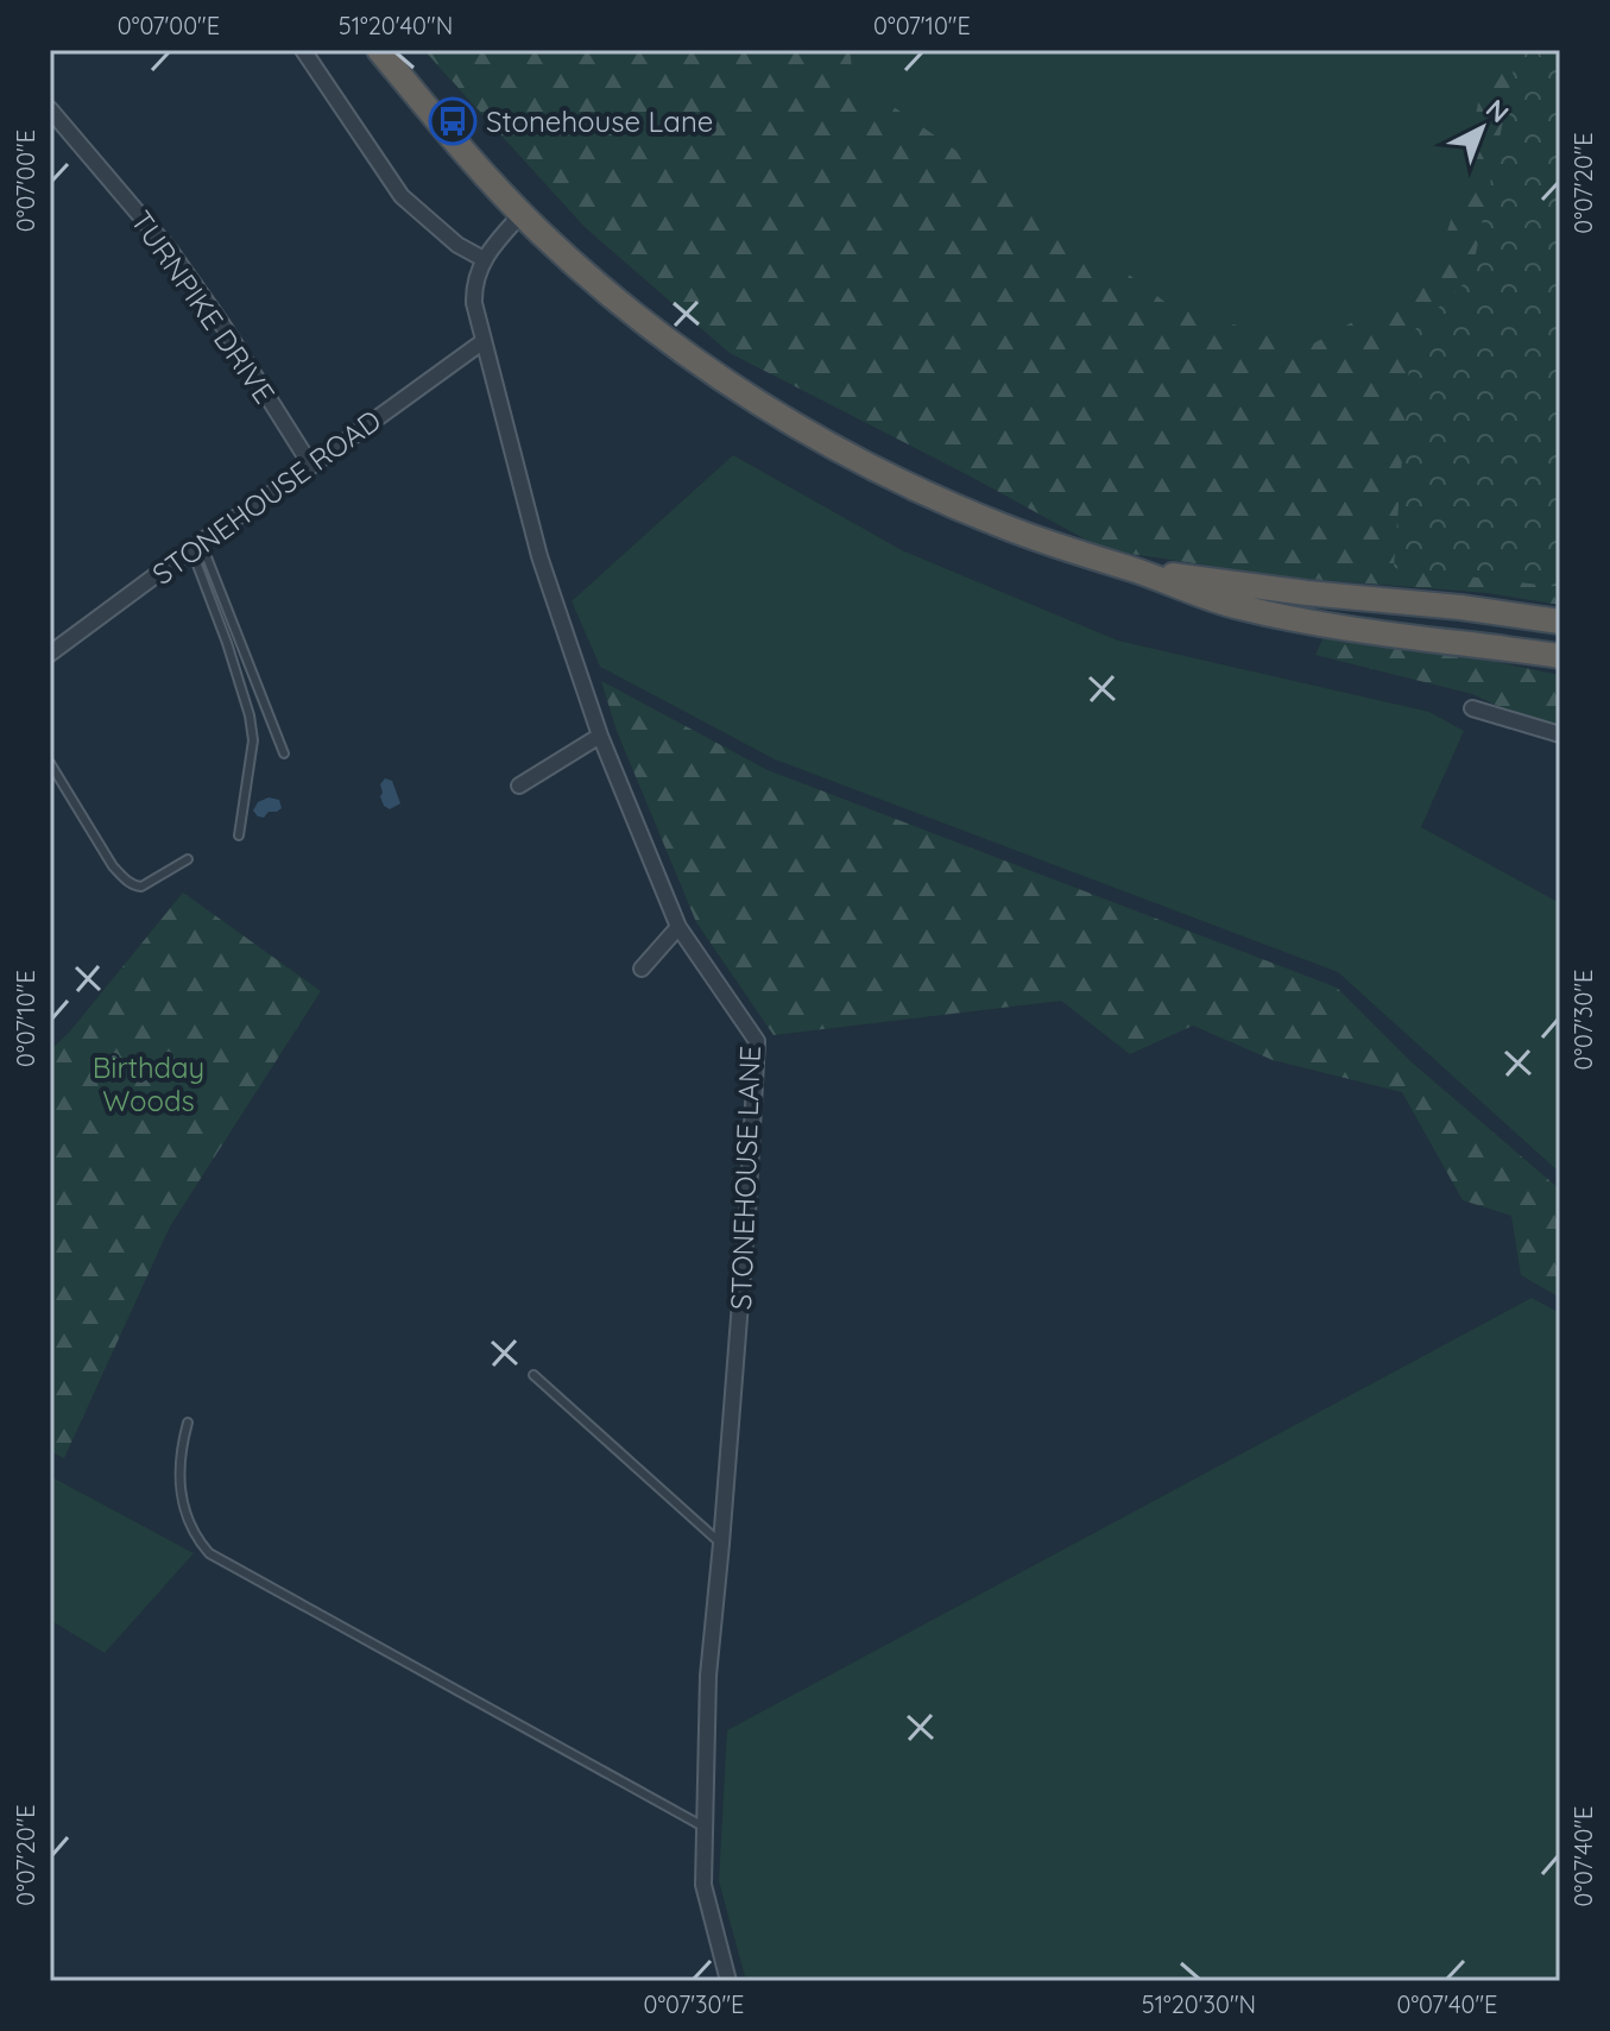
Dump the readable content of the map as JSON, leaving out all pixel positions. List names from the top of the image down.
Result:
{
  "streets": {
    "street": ["TURNPIKE DRIVE", "STONEHOUSE ROAD", "STONEHOUSE LANE"]
  },
  "crossings": [
    ["TURNPIKE DRIVE", "STONEHOUSE ROAD"],
    ["STONEHOUSE ROAD", "STONEHOUSE LANE"]
  ],
  "parks": ["Birthday Woods"],
  "places": {
    "bus stop": ["Stonehouse Lane"]
  },
  "north": "top right",
  "coordinates": [
    "0°07'00\"E",
    "51°20'40\"N",
    "0°07'10\"E",
    "0°07'20\"E",
    "0°07'30\"E",
    "0°07'40\"E",
    "51°20'30\"N"
  ]
}
